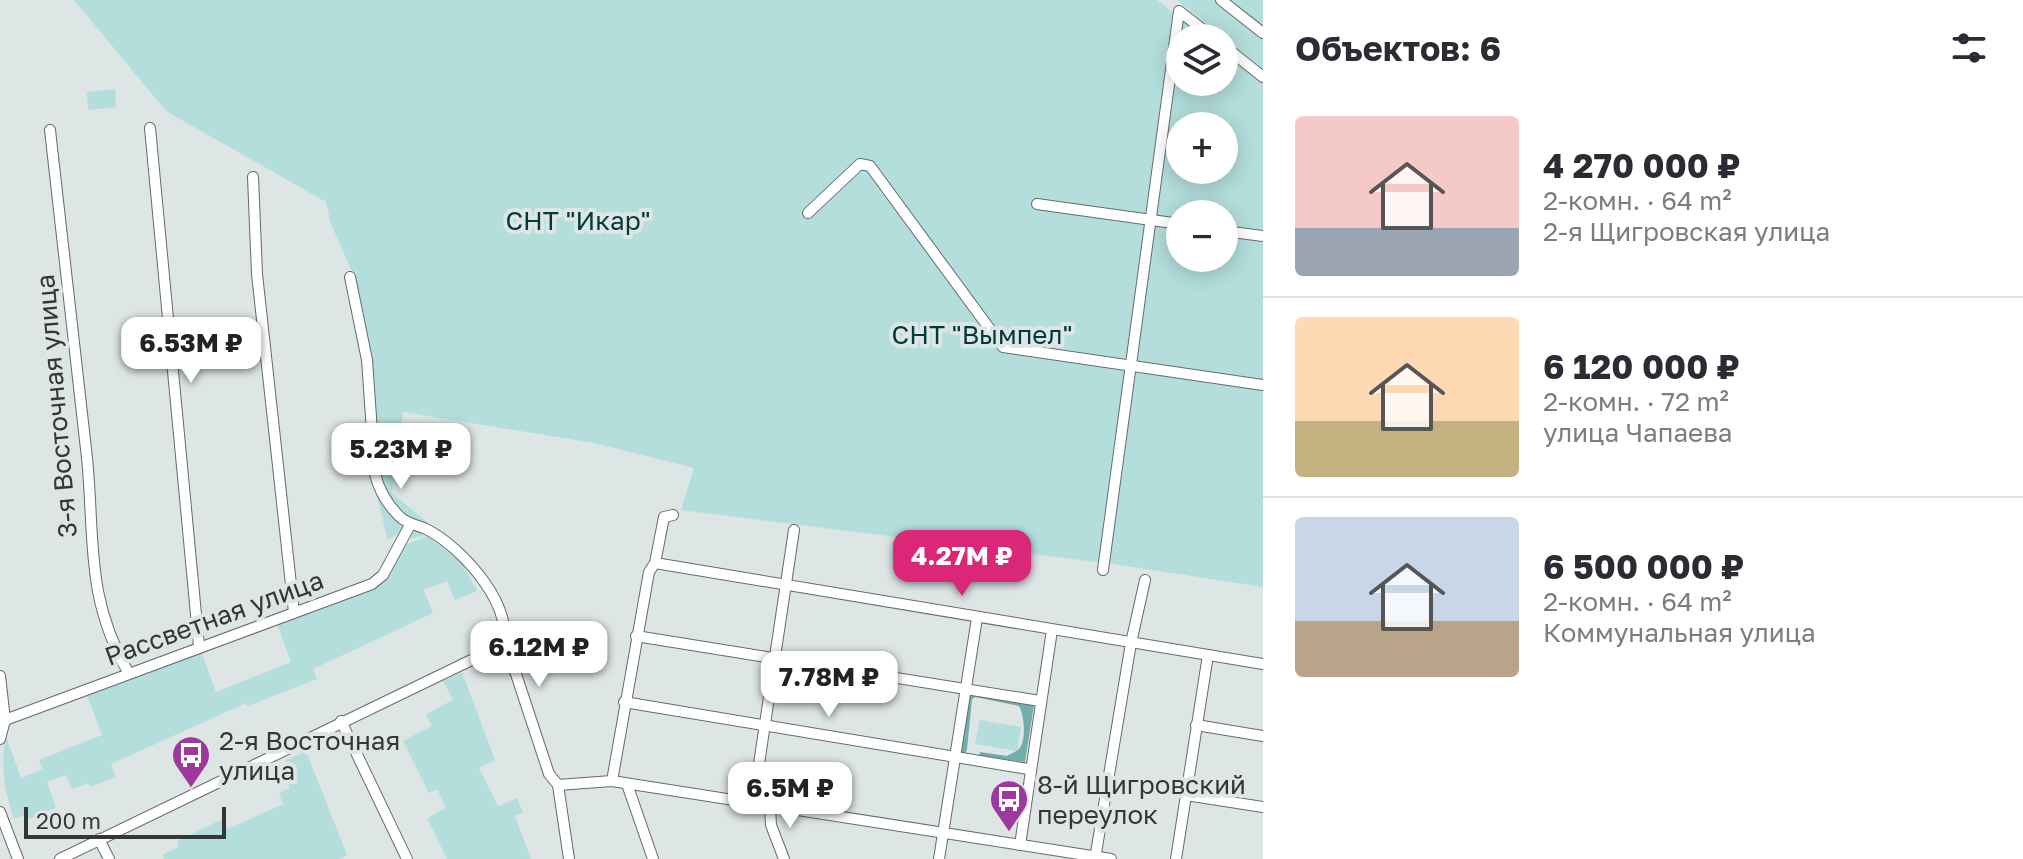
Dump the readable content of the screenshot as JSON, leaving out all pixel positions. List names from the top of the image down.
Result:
{
  "streets": {
    "street": ["3-я Восточная улица", "Рассветная улица"]
  },
  "crossings": [
    ["3-я Восточная улица", "Рассветная улица"]
  ],
  "parks": ["СНТ \"Икар\"", "СНТ \"Вымпел\""],
  "places": {
    "bus stop": ["2-я Восточная улица", "8-й Щигровский переулок"]
  },
  "scale_bar": "200 m",
  "page": {
    "heading": "Объектов: 6",
    "map_buttons": ["+", "−"],
    "list": [
      {
        "name": "4 270 000 ₽",
        "note": "2-комн. · 64 m² · 2-я Щигровская улица"
      },
      {
        "name": "6 120 000 ₽",
        "note": "2-комн. · 72 m² · улица Чапаева"
      },
      {
        "name": "6 500 000 ₽",
        "note": "2-комн. · 64 m² · Коммунальная улица"
      }
    ],
    "price": [
      "6.53M ₽",
      "5.23M ₽",
      "4.27M ₽",
      "6.12M ₽",
      "7.78M ₽",
      "6.5M ₽"
    ],
    "scale": "200 m"
  }
}
